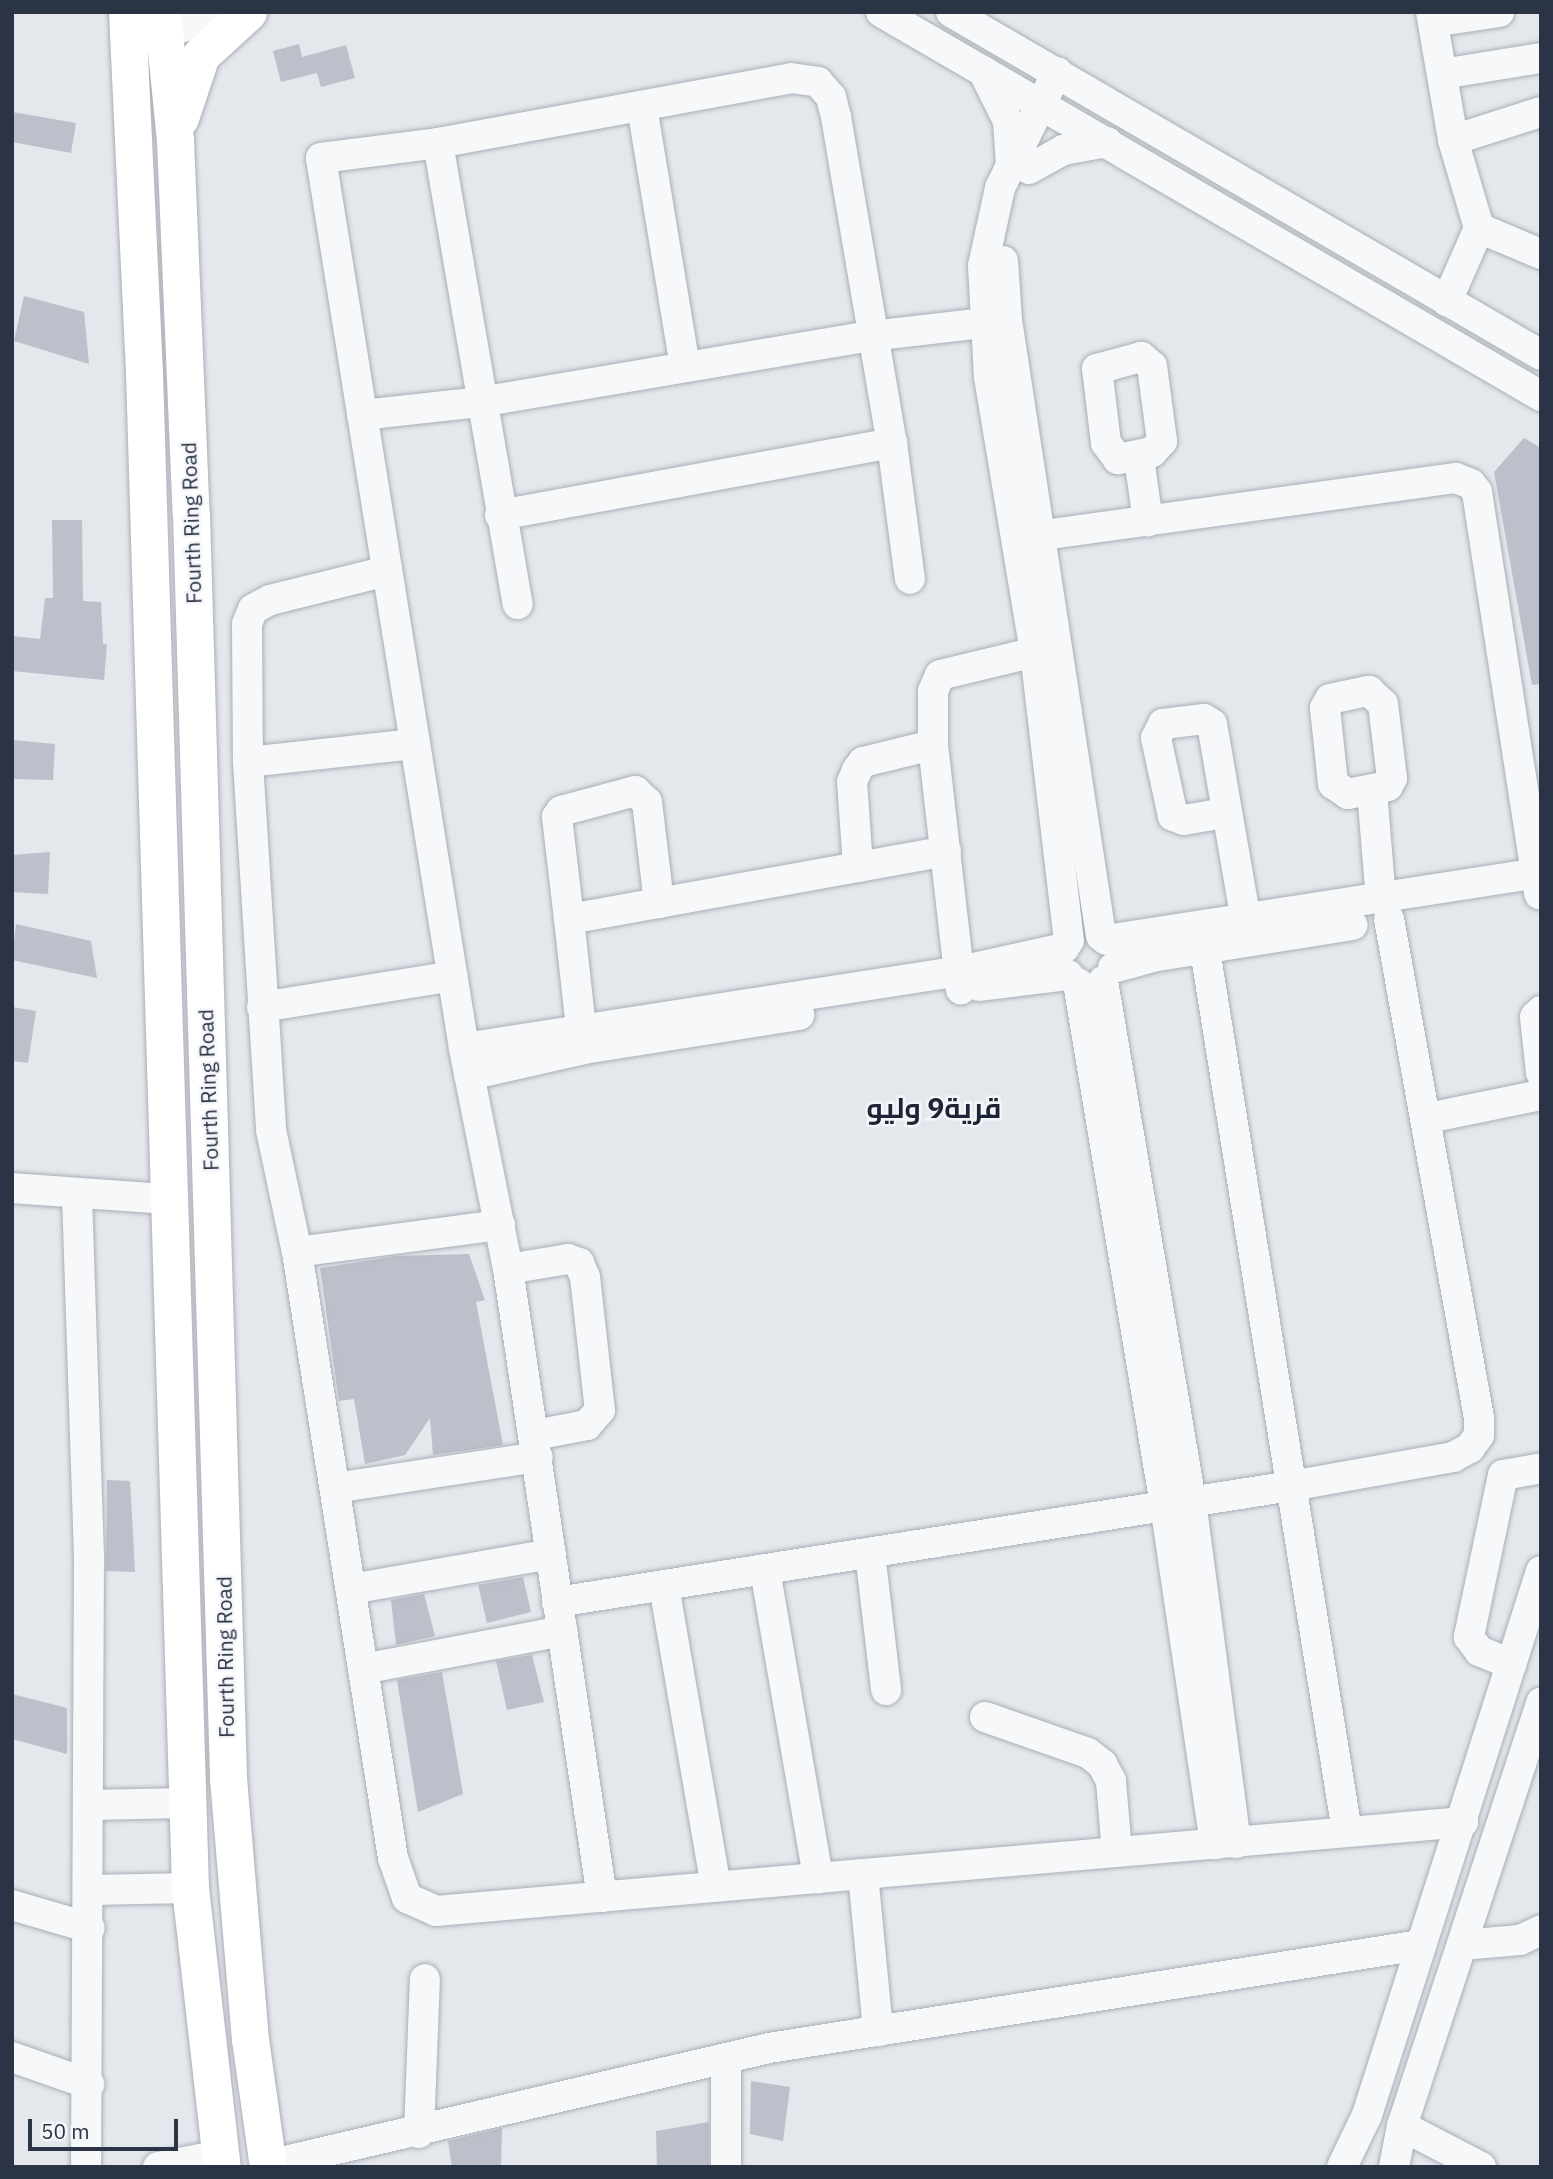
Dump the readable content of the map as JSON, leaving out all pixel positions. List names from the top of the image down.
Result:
{
  "streets": {
    "main road": ["Fourth Ring Road"]
  },
  "districts": ["قرية9 وليو"],
  "scale_bar": "50 m"
}
